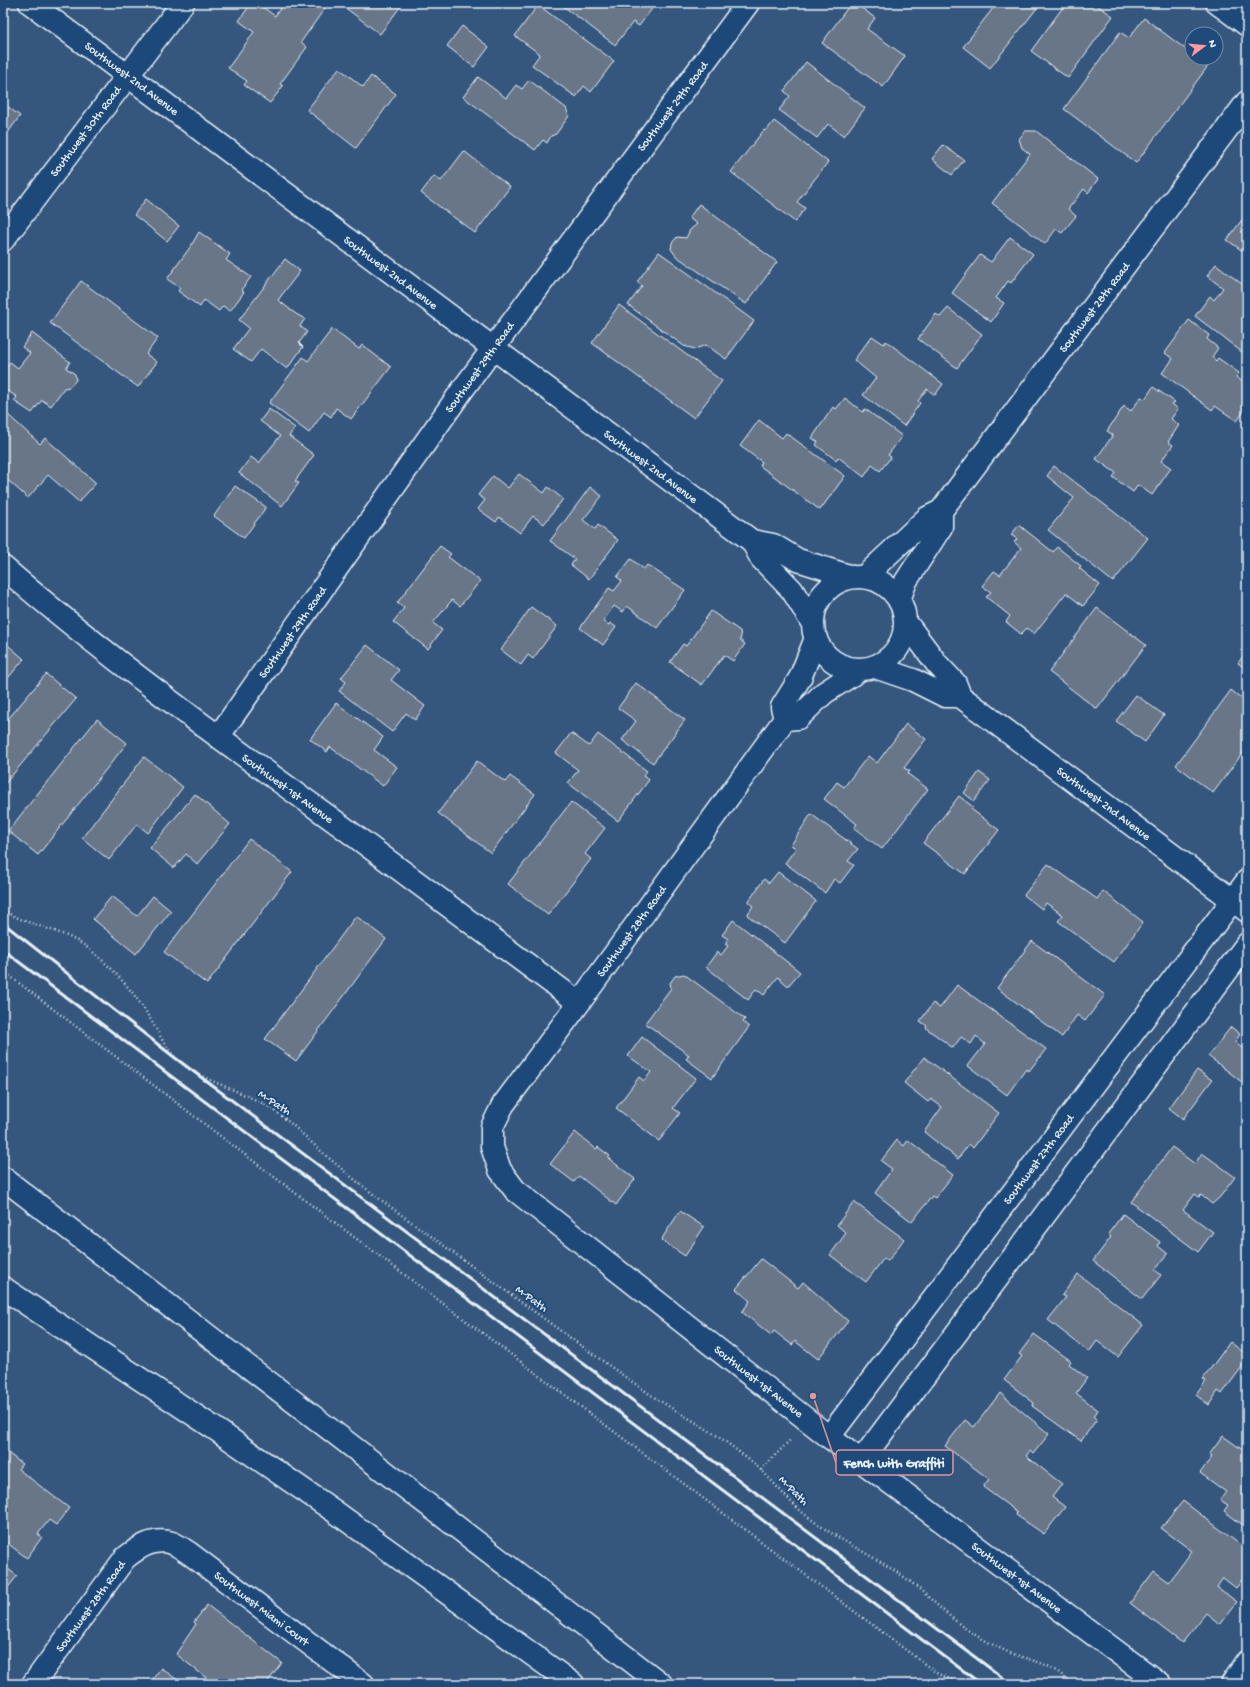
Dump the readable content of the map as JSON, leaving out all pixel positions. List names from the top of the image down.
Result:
{
  "streets": {
    "main road": [
      "Southwest 2nd Avenue",
      "Southwest 29th Road",
      "Southwest 30th Road",
      "Southwest 28th Road",
      "Southwest 1st Avenue",
      "Southwest 27th Road",
      "Southwest Miami Court"
    ],
    "path": ["M-Path"]
  },
  "crossings": [
    ["Southwest 2nd Avenue", "Southwest 29th Road"],
    ["Southwest 2nd Avenue", "Southwest 30th Road"],
    ["Southwest 2nd Avenue", "Southwest 28th Road"],
    ["Southwest 2nd Avenue", "Southwest 27th Road"],
    ["Southwest 29th Road", "Southwest 1st Avenue"],
    ["Southwest 28th Road", "Southwest 1st Avenue"],
    ["Southwest 28th Road", "Southwest Miami Court"],
    ["Southwest 1st Avenue", "Southwest 27th Road"]
  ],
  "places": ["Fench with Graffiti"],
  "north": "right"
}
